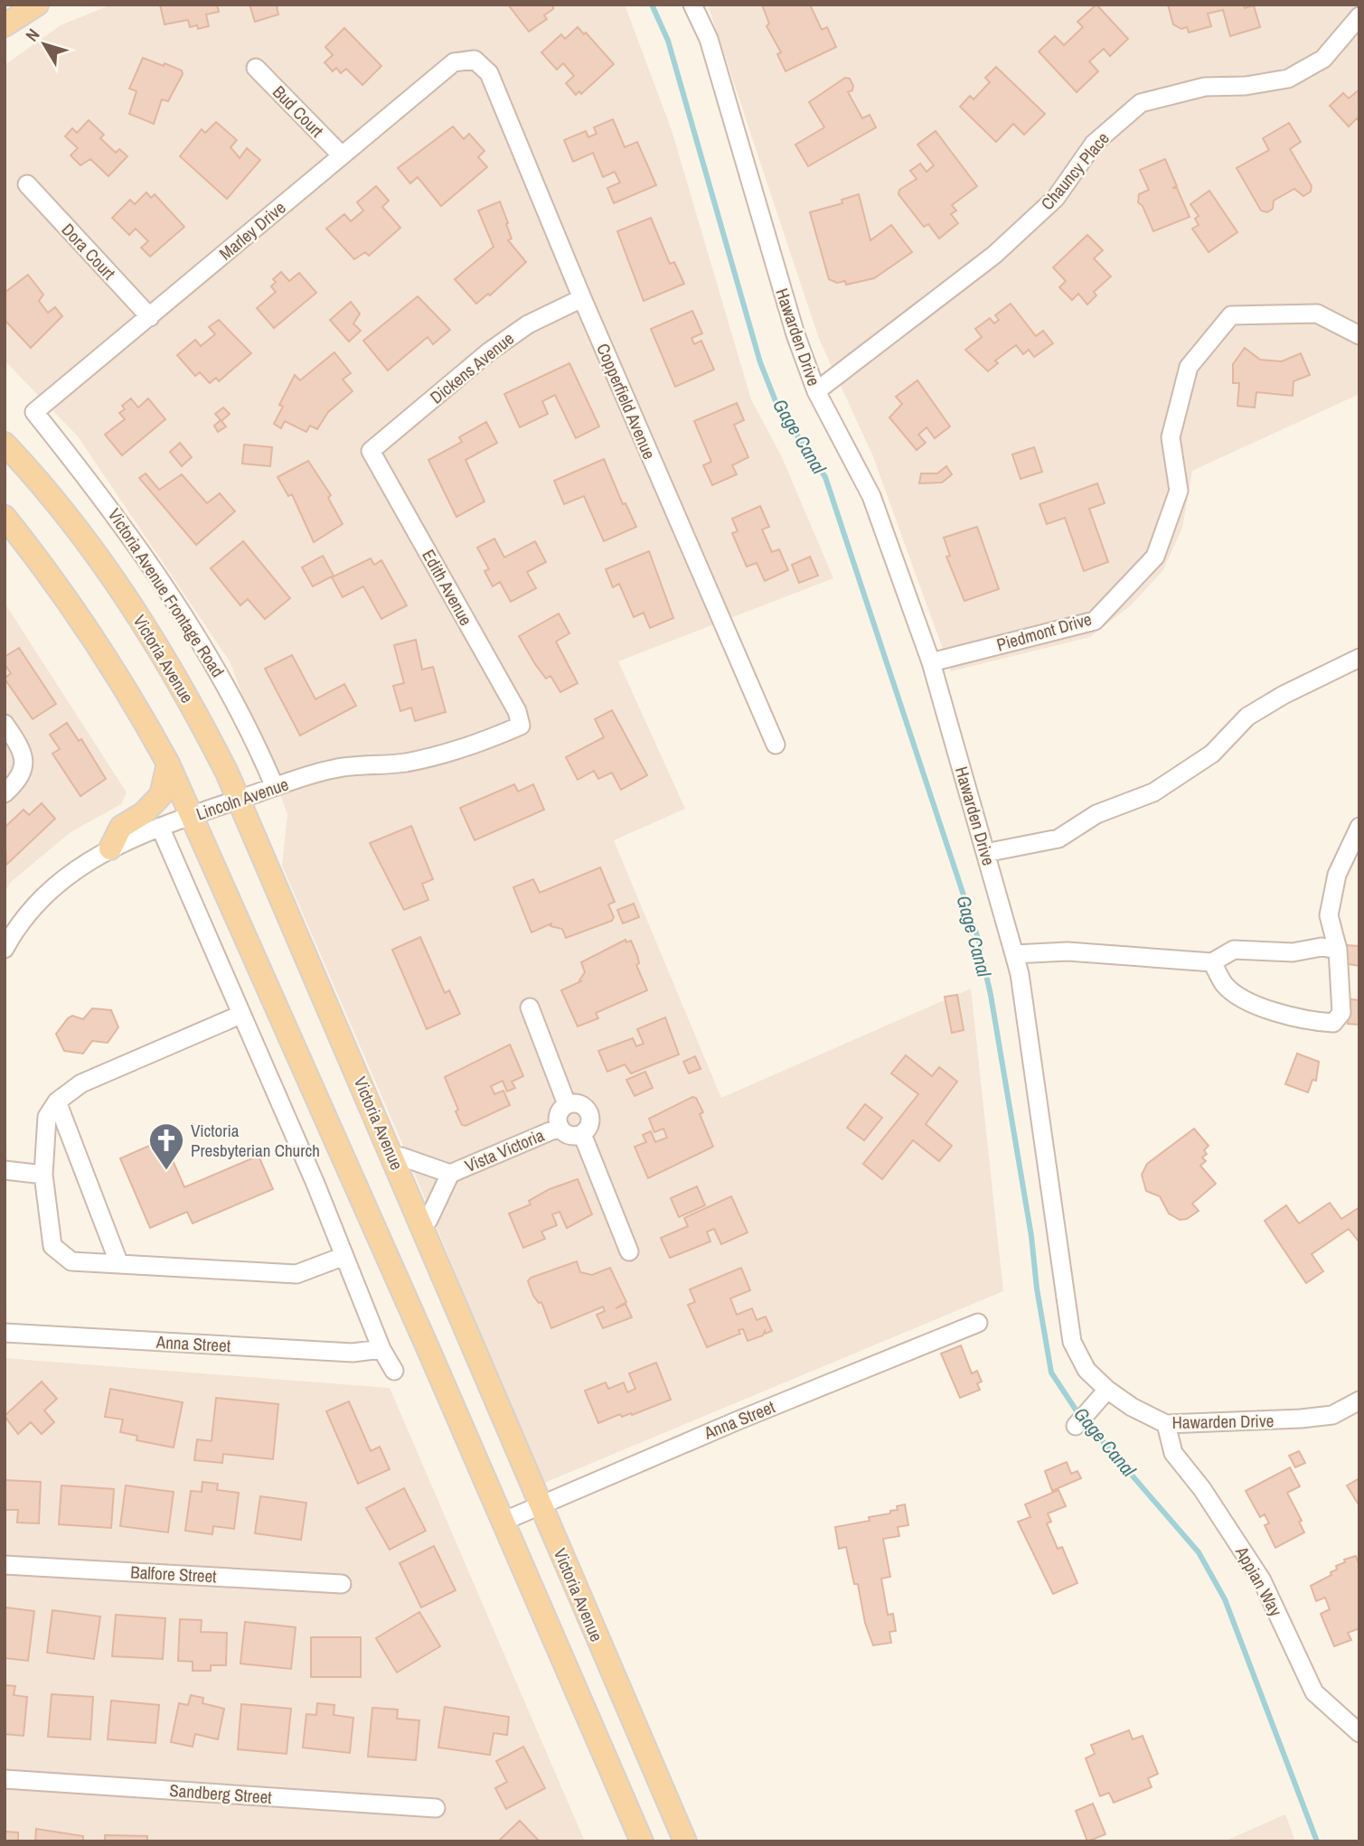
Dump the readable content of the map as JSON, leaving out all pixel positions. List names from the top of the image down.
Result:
{
  "streets": {
    "main road": ["Victoria Avenue"],
    "street": [
      "Bud Court",
      "Chauncy Place",
      "Marley Drive",
      "Dora Court",
      "Hawarden Drive",
      "Dickens Avenue",
      "Copperfield Avenue",
      "Edith Avenue",
      "Victoria Avenue Frontage Road",
      "Piedmont Drive",
      "Lincoln Avenue",
      "Vista Victoria",
      "Anna Street",
      "Balfore Street",
      "Appian Way",
      "Sandberg Street"
    ]
  },
  "crossings": [
    ["Bud Court", "Marley Drive"],
    ["Chauncy Place", "Hawarden Drive"],
    ["Marley Drive", "Dora Court"],
    ["Marley Drive", "Copperfield Avenue"],
    ["Marley Drive", "Victoria Avenue Frontage Road"],
    ["Hawarden Drive", "Piedmont Drive"],
    ["Hawarden Drive", "Appian Way"],
    ["Dickens Avenue", "Copperfield Avenue"],
    ["Dickens Avenue", "Edith Avenue"],
    ["Edith Avenue", "Lincoln Avenue"],
    ["Victoria Avenue Frontage Road", "Lincoln Avenue"],
    ["Victoria Avenue", "Lincoln Avenue"],
    ["Victoria Avenue", "Vista Victoria"],
    ["Victoria Avenue", "Anna Street"]
  ],
  "water": ["Gage Canal"],
  "places": {
    "church": ["Victoria Presbyterian Church"]
  },
  "north": "top left"
}
